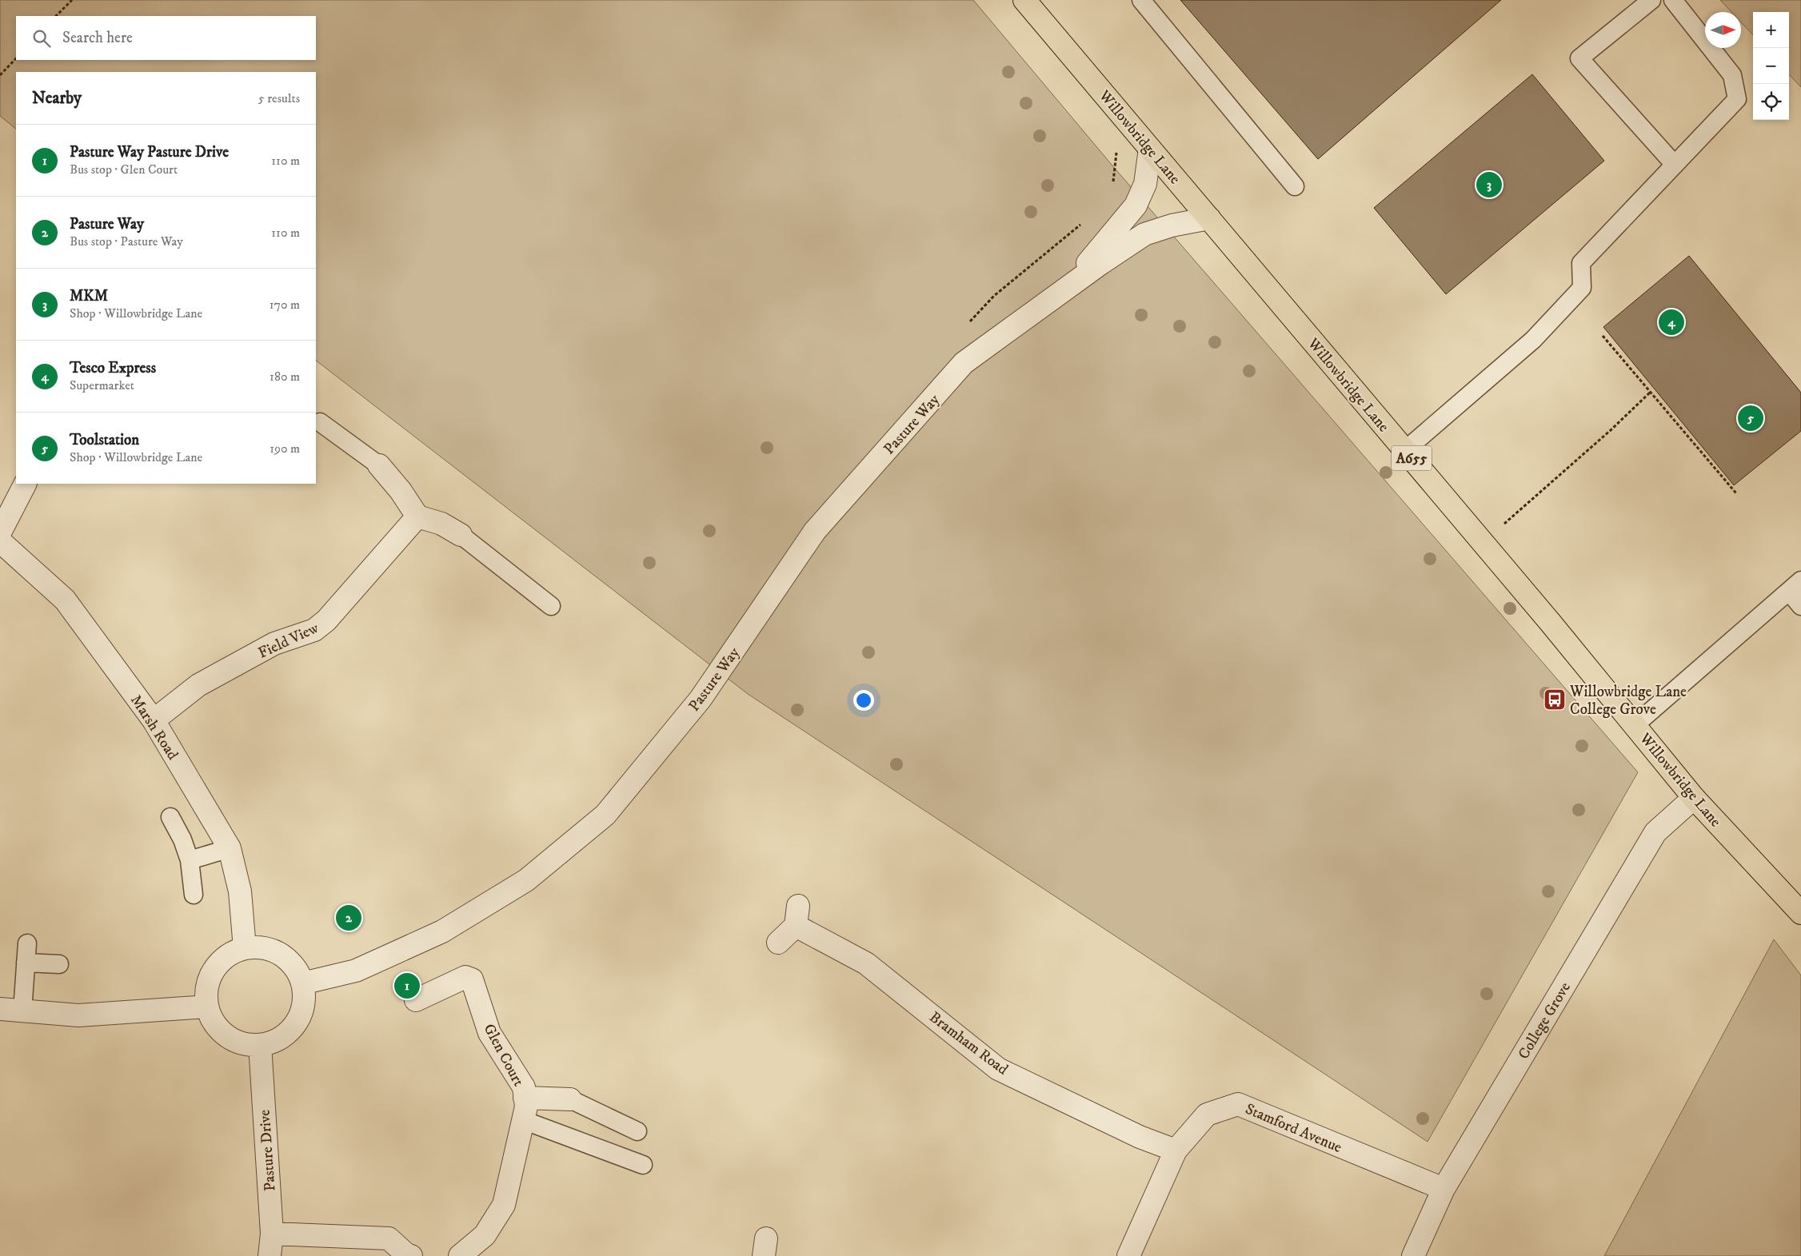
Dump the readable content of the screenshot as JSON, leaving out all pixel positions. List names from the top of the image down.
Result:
{
  "streets": {
    "main road": ["Willowbridge Lane", "A655"],
    "street": [
      "Pasture Way",
      "Field View",
      "Marsh Road",
      "College Grove",
      "Bramham Road",
      "Glen Court",
      "Stamford Avenue",
      "Pasture Drive"
    ]
  },
  "crossings": [
    ["Willowbridge Lane", "Pasture Way"],
    ["Willowbridge Lane", "College Grove"],
    ["Pasture Way", "Marsh Road"],
    ["Pasture Way", "Pasture Drive"],
    ["Field View", "Marsh Road"],
    ["Marsh Road", "Pasture Drive"],
    ["College Grove", "Stamford Avenue"],
    ["Bramham Road", "Stamford Avenue"]
  ],
  "places": {
    "bus stop": ["Willowbridge Lane College Grove"]
  },
  "north": "right",
  "page": {
    "map_buttons": ["+", "−"],
    "search": "Search here",
    "heading": ["Nearby", "5 results"],
    "list": [
      {
        "mark": "1",
        "name": "Pasture Way Pasture Drive",
        "note": "Bus stop · Glen Court",
        "value": "110 m"
      },
      {
        "mark": "2",
        "name": "Pasture Way",
        "note": "Bus stop · Pasture Way",
        "value": "110 m"
      },
      {
        "mark": "3",
        "name": "MKM",
        "note": "Shop · Willowbridge Lane",
        "value": "170 m"
      },
      {
        "mark": "4",
        "name": "Tesco Express",
        "note": "Supermarket",
        "value": "180 m"
      },
      {
        "mark": "5",
        "name": "Toolstation",
        "note": "Shop · Willowbridge Lane",
        "value": "190 m"
      }
    ],
    "pins": [
      "3",
      "4",
      "5",
      "2",
      "1"
    ]
  }
}
